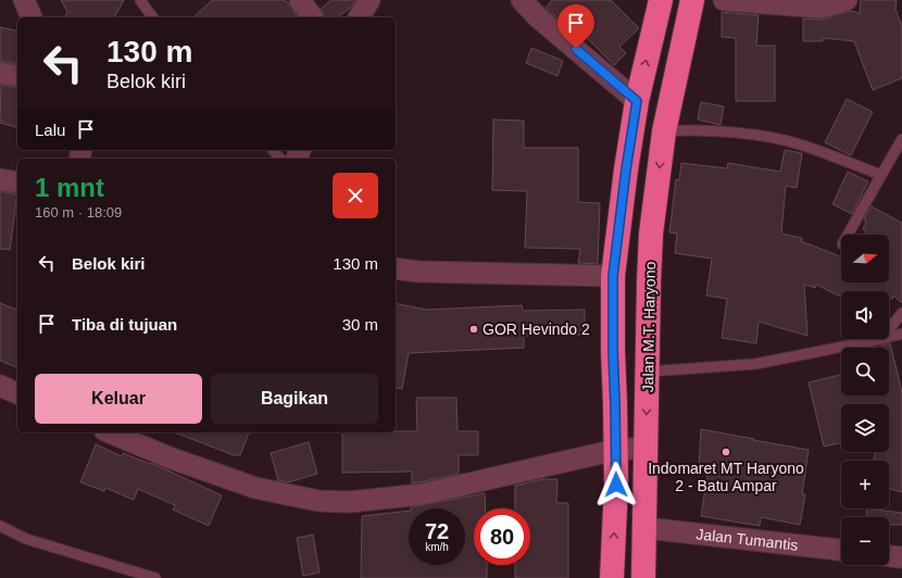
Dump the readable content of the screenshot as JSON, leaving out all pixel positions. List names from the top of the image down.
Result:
{
  "streets": {
    "highway": ["Jalan M.T. Haryono"],
    "street": ["Jalan Tumantis"]
  },
  "crossings": [
    ["Jalan M.T. Haryono", "Jalan Tumantis"]
  ],
  "places": ["GOR Hevindo 2", "Indomaret MT Haryono 2 - Batu Ampar"],
  "north": "right",
  "page": {
    "turn": ["130 m", "Belok kiri"],
    "then": "Lalu",
    "heading": ["1 mnt", "160 m · 18:09"],
    "list": [
      {
        "name": "Belok kiri",
        "value": "130 m"
      },
      {
        "name": "Tiba di tujuan",
        "value": "30 m"
      }
    ],
    "map_buttons": ["+", "−"],
    "buttons": ["Keluar", "Bagikan"],
    "speed": "72 km/h",
    "limit": "80"
  }
}
